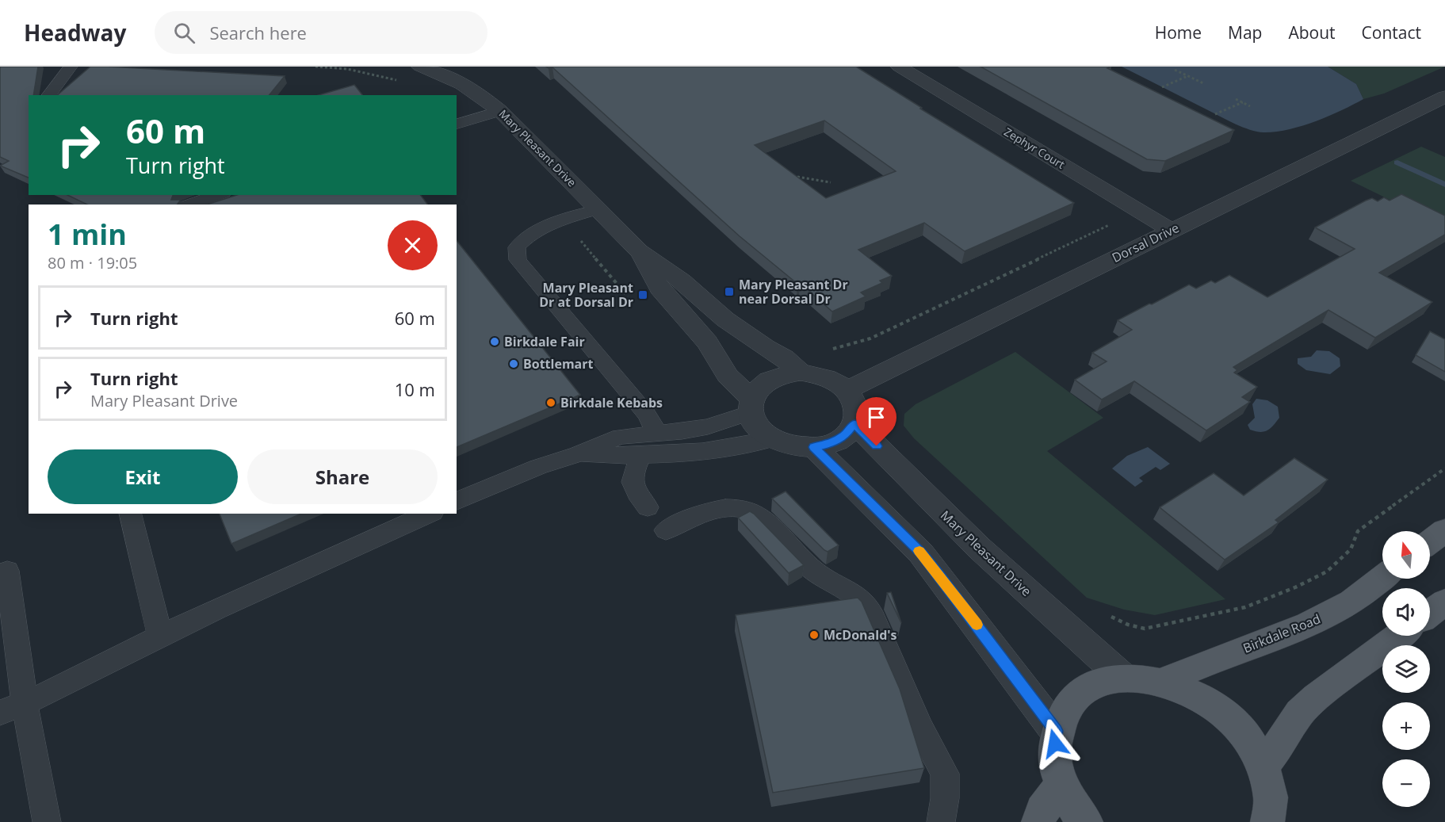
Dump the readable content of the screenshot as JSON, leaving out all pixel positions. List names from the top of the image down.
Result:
{
  "streets": {
    "main road": ["Birkdale Road"],
    "street": ["Mary Pleasant Drive", "Zephyr Court", "Dorsal Drive"]
  },
  "crossings": [
    ["Mary Pleasant Drive", "Dorsal Drive"],
    ["Zephyr Court", "Dorsal Drive"]
  ],
  "places": {
    "transit": ["Mary Pleasant Dr near Dorsal Dr", "Mary Pleasant Dr at Dorsal Dr"],
    "other": [
      "Birkdale Fair",
      "Bottlemart",
      "Birkdale Kebabs",
      "McDonald's"
    ]
  },
  "north": "top",
  "page": {
    "header": "Headway",
    "search": "Search here",
    "nav": [
      "Home",
      "Map",
      "About",
      "Contact"
    ],
    "turn": ["60 m", "Turn right"],
    "heading": ["1 min", "80 m · 19:05"],
    "list": [
      {
        "name": "Turn right",
        "value": "60 m"
      },
      {
        "name": "Turn right",
        "note": "Mary Pleasant Drive",
        "value": "10 m"
      }
    ],
    "buttons": ["Exit", "Share"],
    "map_buttons": ["+", "−"]
  }
}
